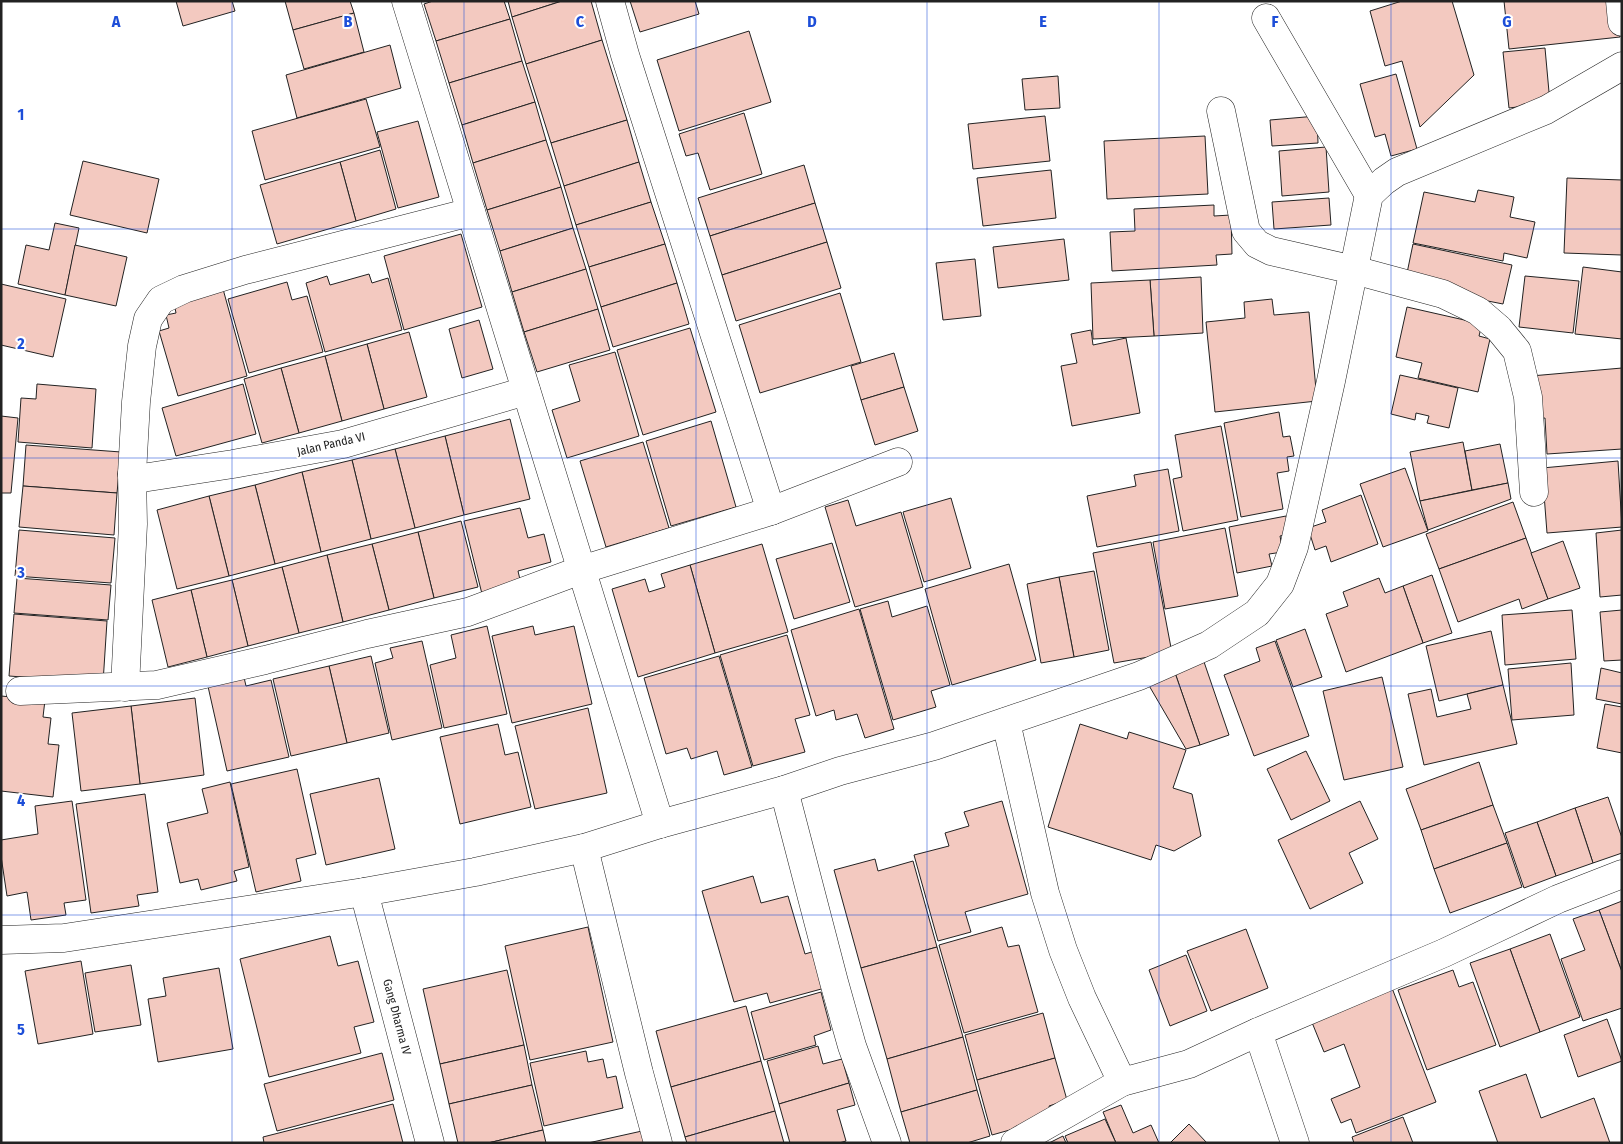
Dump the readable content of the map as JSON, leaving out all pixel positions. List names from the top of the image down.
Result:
{
  "streets": {
    "street": ["Jalan Panda VI", "Gang Dharma IV"]
  },
  "grid": {
    "columns": [
      "A",
      "B",
      "C",
      "D",
      "E",
      "F",
      "G"
    ],
    "rows": [
      "1",
      "2",
      "3",
      "4",
      "5"
    ]
  }
}
